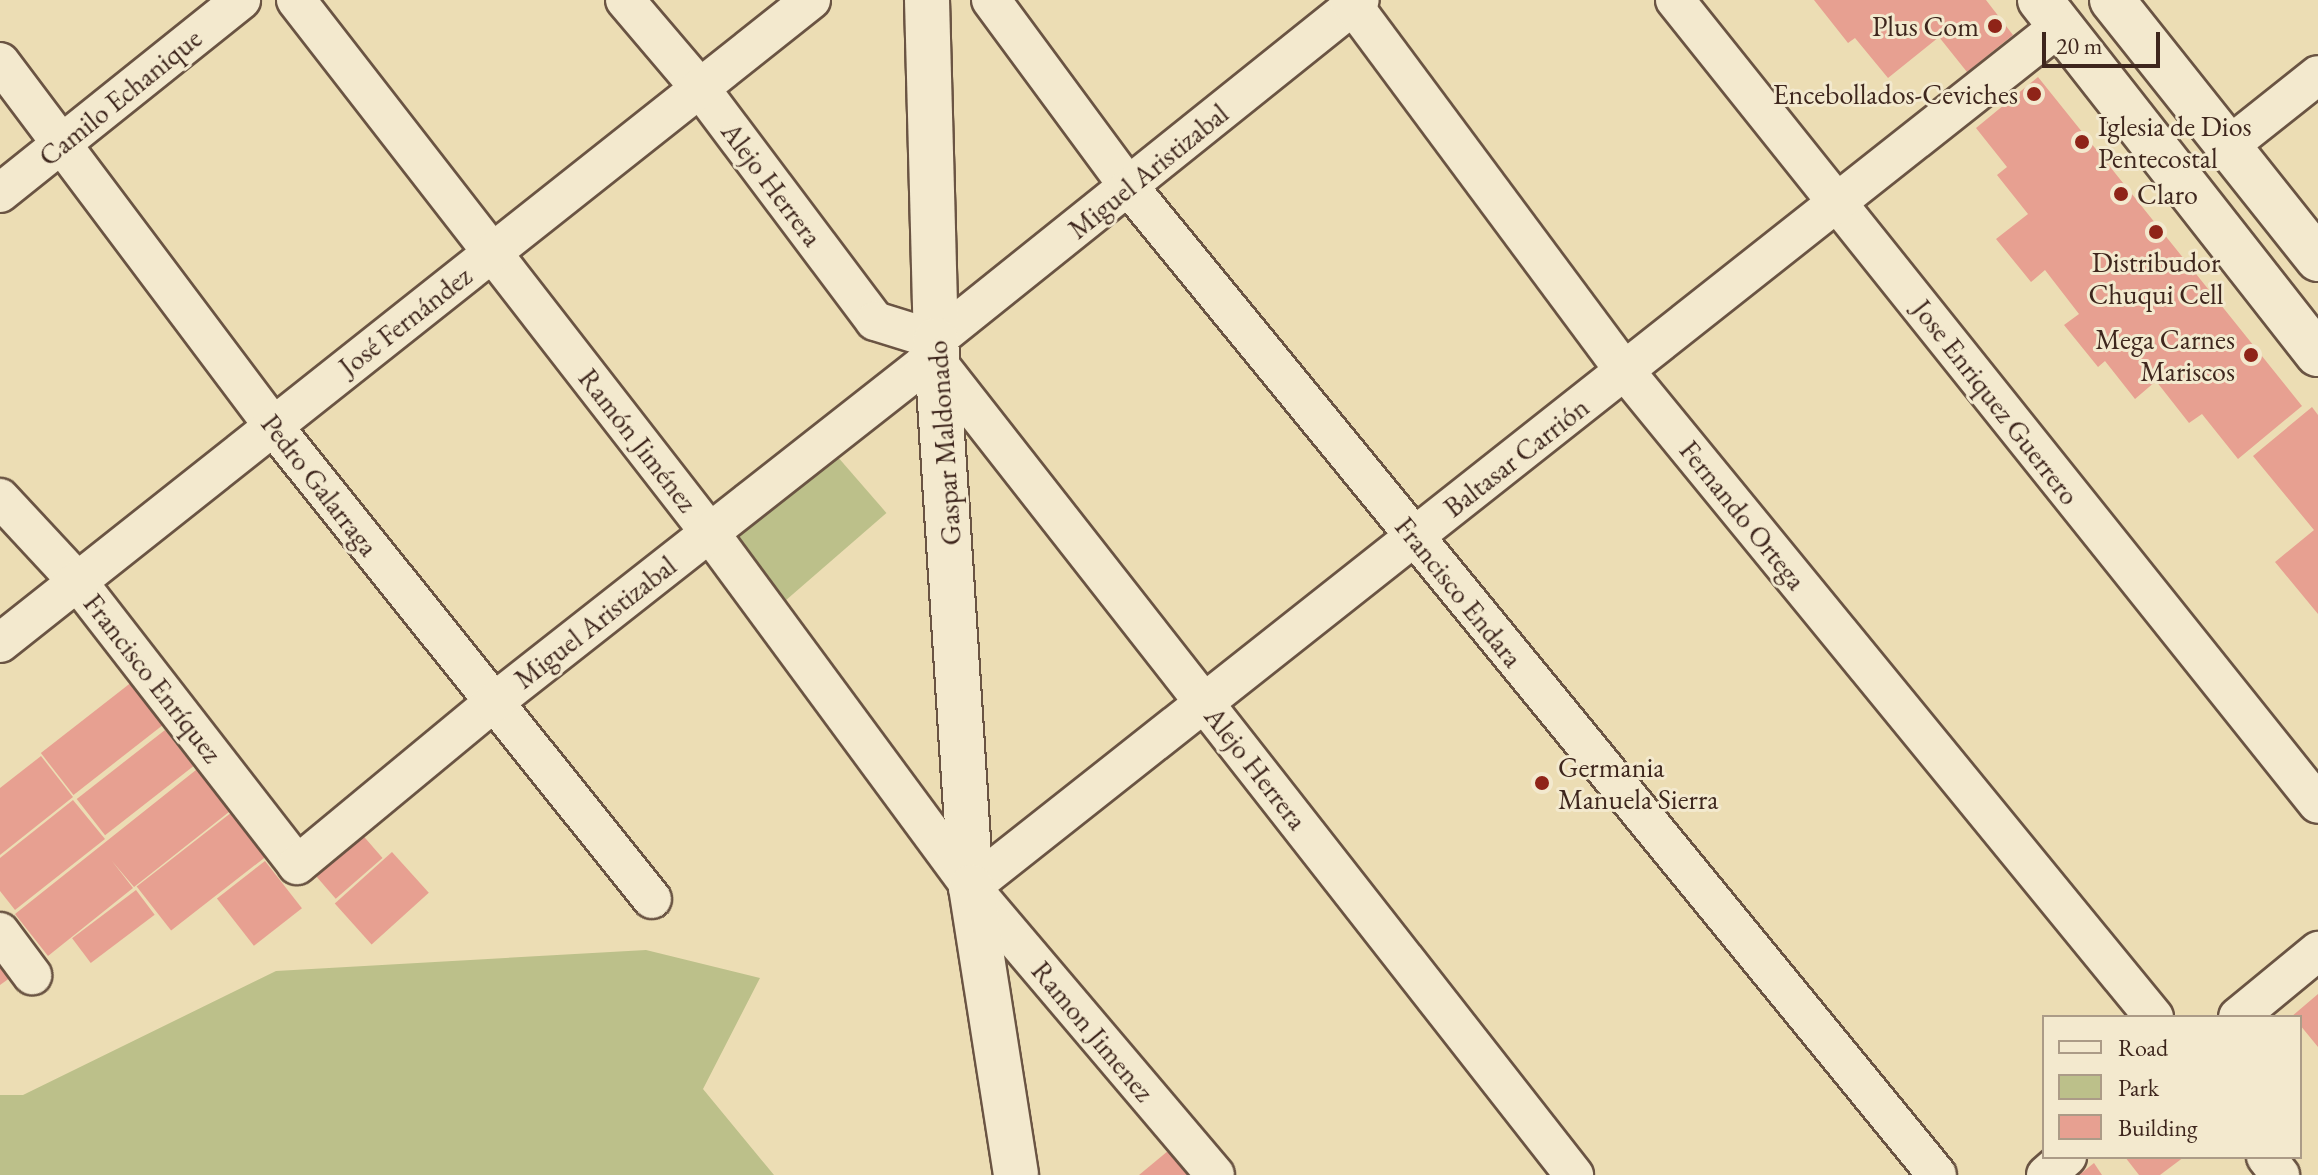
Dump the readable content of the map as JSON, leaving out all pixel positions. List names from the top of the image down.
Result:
{
  "streets": {
    "street": [
      "Camilo Echanique",
      "Miguel Aristizabal",
      "Alejo Herrera",
      "José Fernández",
      "Jose Enriquez Guerrero",
      "Ramón Jiménez",
      "Gaspar Maldonado",
      "Baltasar Carrión",
      "Pedro Galarraga",
      "Fernando Ortega",
      "Francisco Endara",
      "Francisco Enríquez",
      "Ramon Jimenez"
    ]
  },
  "crossings": [
    ["Camilo Echanique", "Pedro Galarraga"],
    ["Miguel Aristizabal", "Alejo Herrera"],
    ["Miguel Aristizabal", "Ramón Jiménez"],
    ["Miguel Aristizabal", "Gaspar Maldonado"],
    ["Miguel Aristizabal", "Pedro Galarraga"],
    ["Miguel Aristizabal", "Fernando Ortega"],
    ["Miguel Aristizabal", "Francisco Endara"],
    ["Miguel Aristizabal", "Francisco Enríquez"],
    ["Alejo Herrera", "José Fernández"],
    ["Alejo Herrera", "Gaspar Maldonado"],
    ["Alejo Herrera", "Baltasar Carrión"],
    ["José Fernández", "Ramón Jiménez"],
    ["José Fernández", "Pedro Galarraga"],
    ["José Fernández", "Francisco Enríquez"],
    ["Jose Enriquez Guerrero", "Baltasar Carrión"],
    ["Ramón Jiménez", "Gaspar Maldonado"],
    ["Ramón Jiménez", "Baltasar Carrión"],
    ["Ramón Jiménez", "Ramon Jimenez"],
    ["Gaspar Maldonado", "Baltasar Carrión"],
    ["Gaspar Maldonado", "Ramon Jimenez"],
    ["Baltasar Carrión", "Fernando Ortega"],
    ["Baltasar Carrión", "Francisco Endara"],
    ["Baltasar Carrión", "Ramon Jimenez"]
  ],
  "places": [
    "Plus Com",
    "Encebollados-Ceviches",
    "Iglesia de Dios Pentecostal",
    "Claro",
    "Distribudor Chuqui Cell",
    "Mega Carnes Mariscos",
    "Germania Manuela Sierra"
  ],
  "legend": ["Road", "Park", "Building"],
  "scale_bar": "20 m"
}
